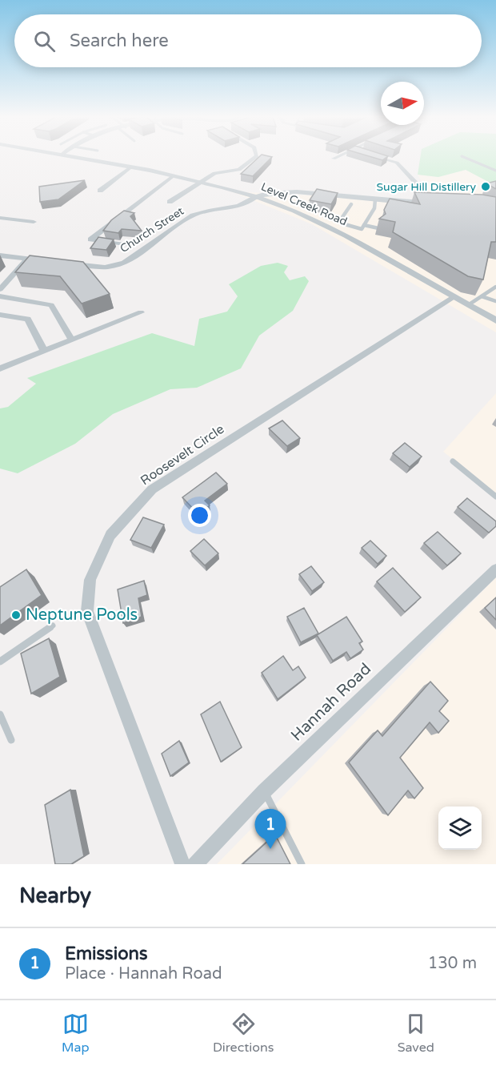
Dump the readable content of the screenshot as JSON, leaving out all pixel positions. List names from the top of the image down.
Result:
{
  "streets": {
    "street": [
      "Level Creek Road",
      "Church Street",
      "Roosevelt Circle",
      "Hannah Road"
    ]
  },
  "crossings": [
    ["Level Creek Road", "Church Street"],
    ["Level Creek Road", "Roosevelt Circle"]
  ],
  "places": ["Sugar Hill Distillery", "Neptune Pools"],
  "north": "right",
  "page": {
    "search": "Search here",
    "pins": "1",
    "heading": "Nearby",
    "list": [
      {
        "mark": "1",
        "name": "Emissions",
        "note": "Place · Hannah Road",
        "value": "130 m"
      }
    ],
    "nav": ["Map", "Directions", "Saved"]
  }
}
